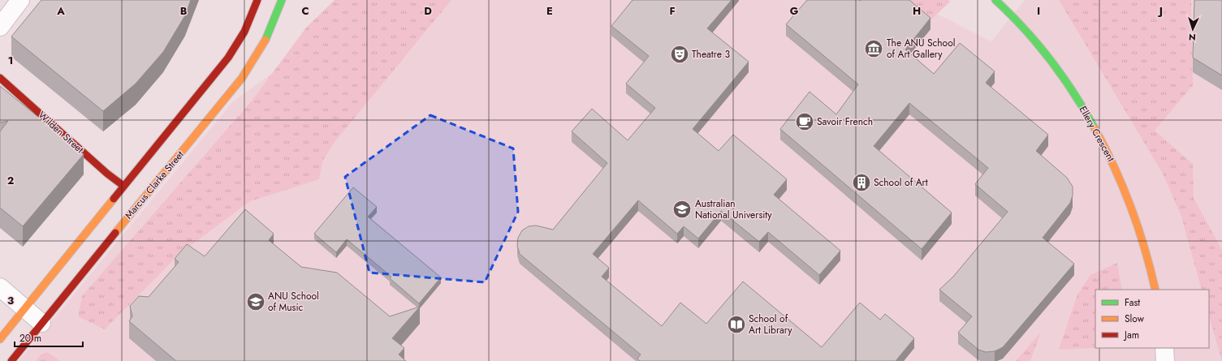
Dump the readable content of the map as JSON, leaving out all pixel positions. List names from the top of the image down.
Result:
{
  "streets": {
    "street": ["Wilden Street", "Ellery Crescent", "Marcus Clarke Street"]
  },
  "places": {
    "museum": ["The ANU School of Art Gallery"],
    "theatre": ["Theatre 3"],
    "cafe": ["Savoir French"],
    "building": ["School of Art"],
    "school or university": ["Australian National University", "ANU School of Music"],
    "library": ["School of Art Library"]
  },
  "legend": ["Fast", "Slow", "Jam"],
  "scale_bar": "20 m",
  "north": "bottom",
  "grid": {
    "columns": [
      "A",
      "B",
      "C",
      "D",
      "E",
      "F",
      "G",
      "H",
      "I",
      "J"
    ],
    "rows": ["1", "2", "3"]
  }
}
